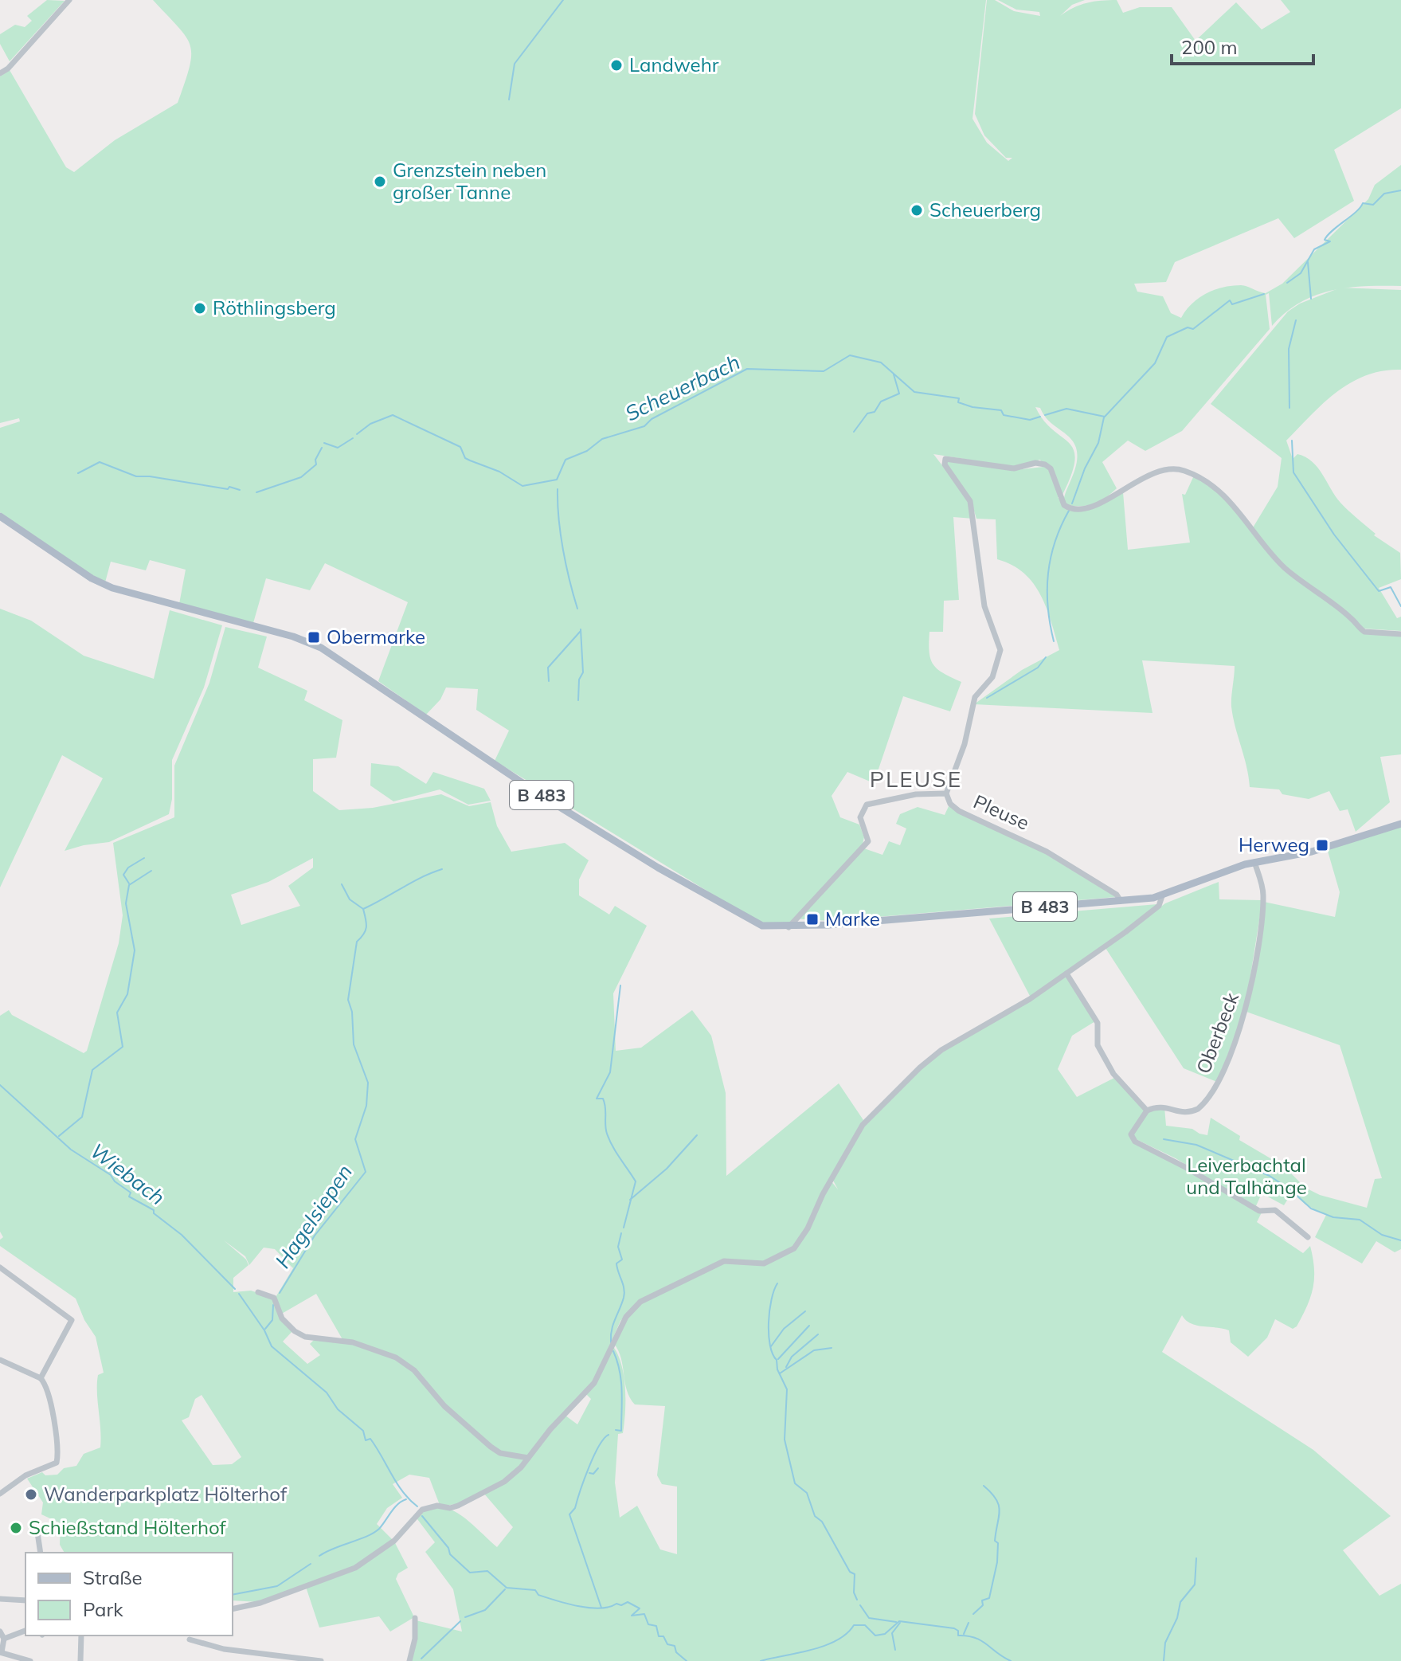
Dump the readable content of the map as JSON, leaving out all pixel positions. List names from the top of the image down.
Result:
{
  "streets": {
    "main road": ["B 483"],
    "street": ["Pleuse", "Oberbeck"]
  },
  "crossings": [
    ["B 483", "Pleuse"],
    ["B 483", "Oberbeck"]
  ],
  "districts": ["PLEUSE"],
  "water": ["Scheuerbach", "Wiebach", "Hagelsiepen"],
  "parks": ["Leiverbachtal und Talhänge"],
  "places": {
    "other": [
      "Landwehr",
      "Grenzstein neben großer Tanne",
      "Scheuerberg",
      "Röthlingsberg",
      "Wanderparkplatz Hölterhof",
      "Schießstand Hölterhof"
    ],
    "transit": ["Obermarke", "Herweg", "Marke"]
  },
  "legend": ["Straße", "Park"],
  "scale_bar": "200 m"
}
